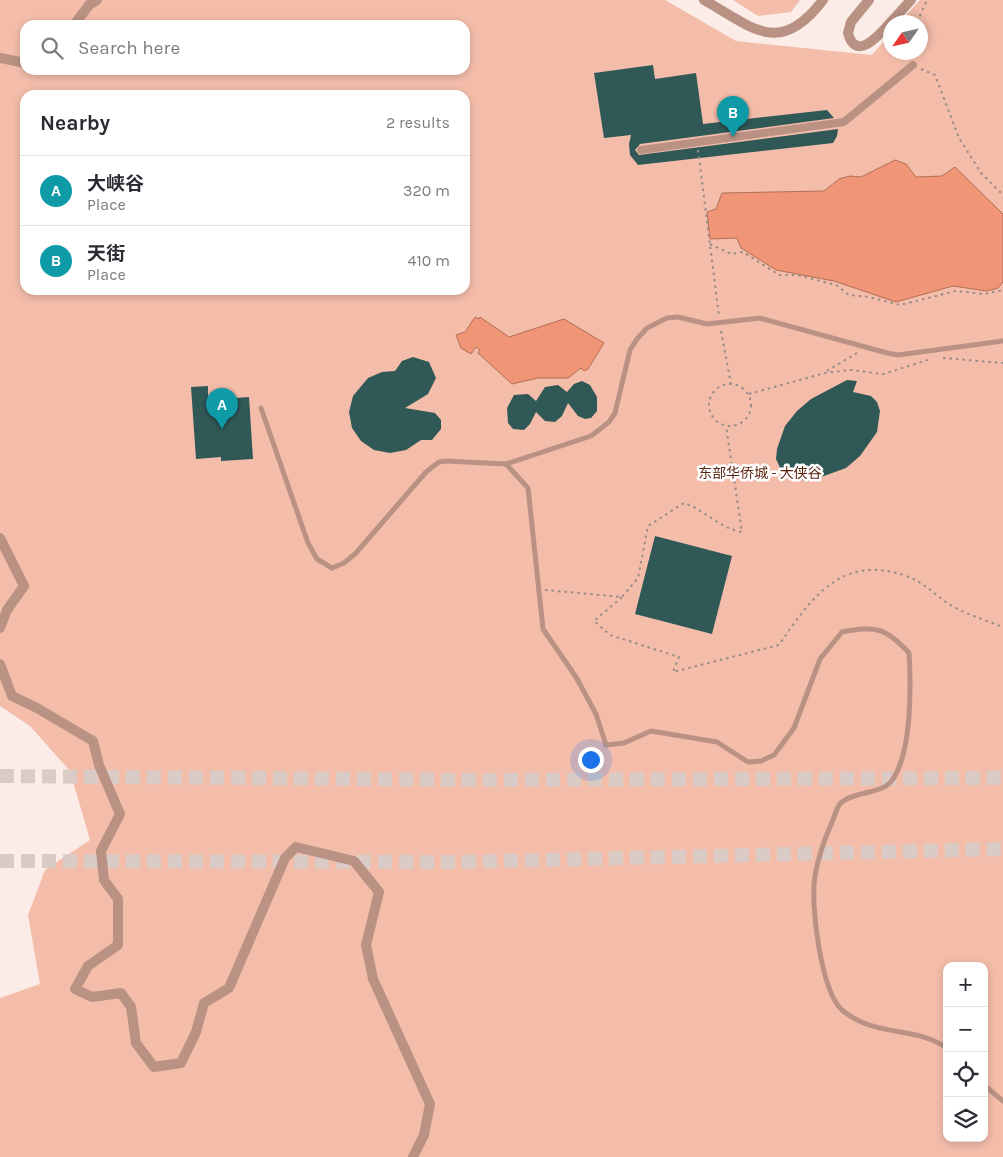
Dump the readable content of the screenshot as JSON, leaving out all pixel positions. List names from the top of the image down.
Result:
{
  "parks": ["东部华侨城 - 大侠谷"],
  "north": "bottom left",
  "page": {
    "search": "Search here",
    "heading": ["Nearby", "2 results"],
    "pins": ["B", "A"],
    "list": [
      {
        "mark": "A",
        "name": "大峡谷",
        "note": "Place",
        "value": "320 m"
      },
      {
        "mark": "B",
        "name": "天街",
        "note": "Place",
        "value": "410 m"
      }
    ],
    "map_buttons": ["+", "−"]
  }
}
